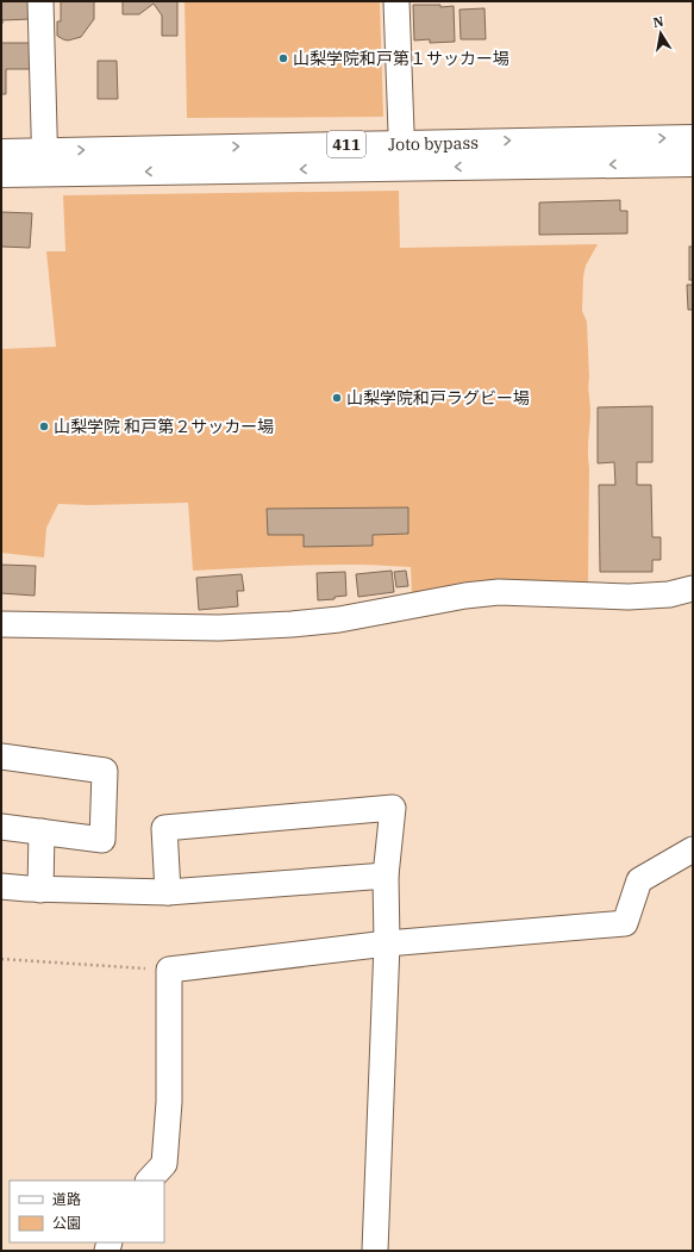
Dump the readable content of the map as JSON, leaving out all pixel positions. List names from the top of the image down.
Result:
{
  "streets": {
    "highway": ["Joto bypass", "411"]
  },
  "places": ["山梨学院和戸第１サッカー場", "山梨学院和戸ラグビー場", "山梨学院 和戸第２サッカー場"],
  "legend": ["道路", "公園"],
  "north": "top"
}
